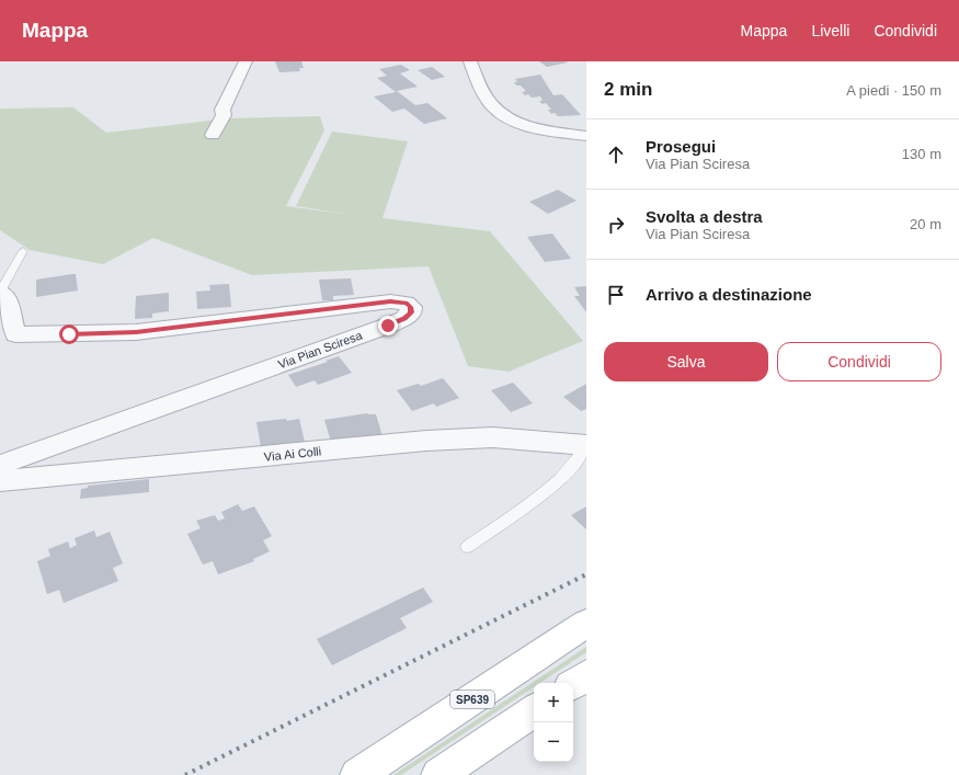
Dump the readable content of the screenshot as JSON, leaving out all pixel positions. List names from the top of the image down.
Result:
{
  "streets": {
    "main road": ["SP639"],
    "street": ["Via Pian Sciresa", "Via Ai Colli"]
  },
  "page": {
    "header": "Mappa",
    "nav": ["Mappa", "Livelli", "Condividi"],
    "heading": ["2 min", "A piedi · 150 m"],
    "list": [
      ["Prosegui", "Via Pian Sciresa", "130 m"],
      ["Svolta a destra", "Via Pian Sciresa", "20 m"],
      "Arrivo a destinazione"
    ],
    "buttons": ["Salva", "Condividi"],
    "map_buttons": ["+", "−"]
  }
}
